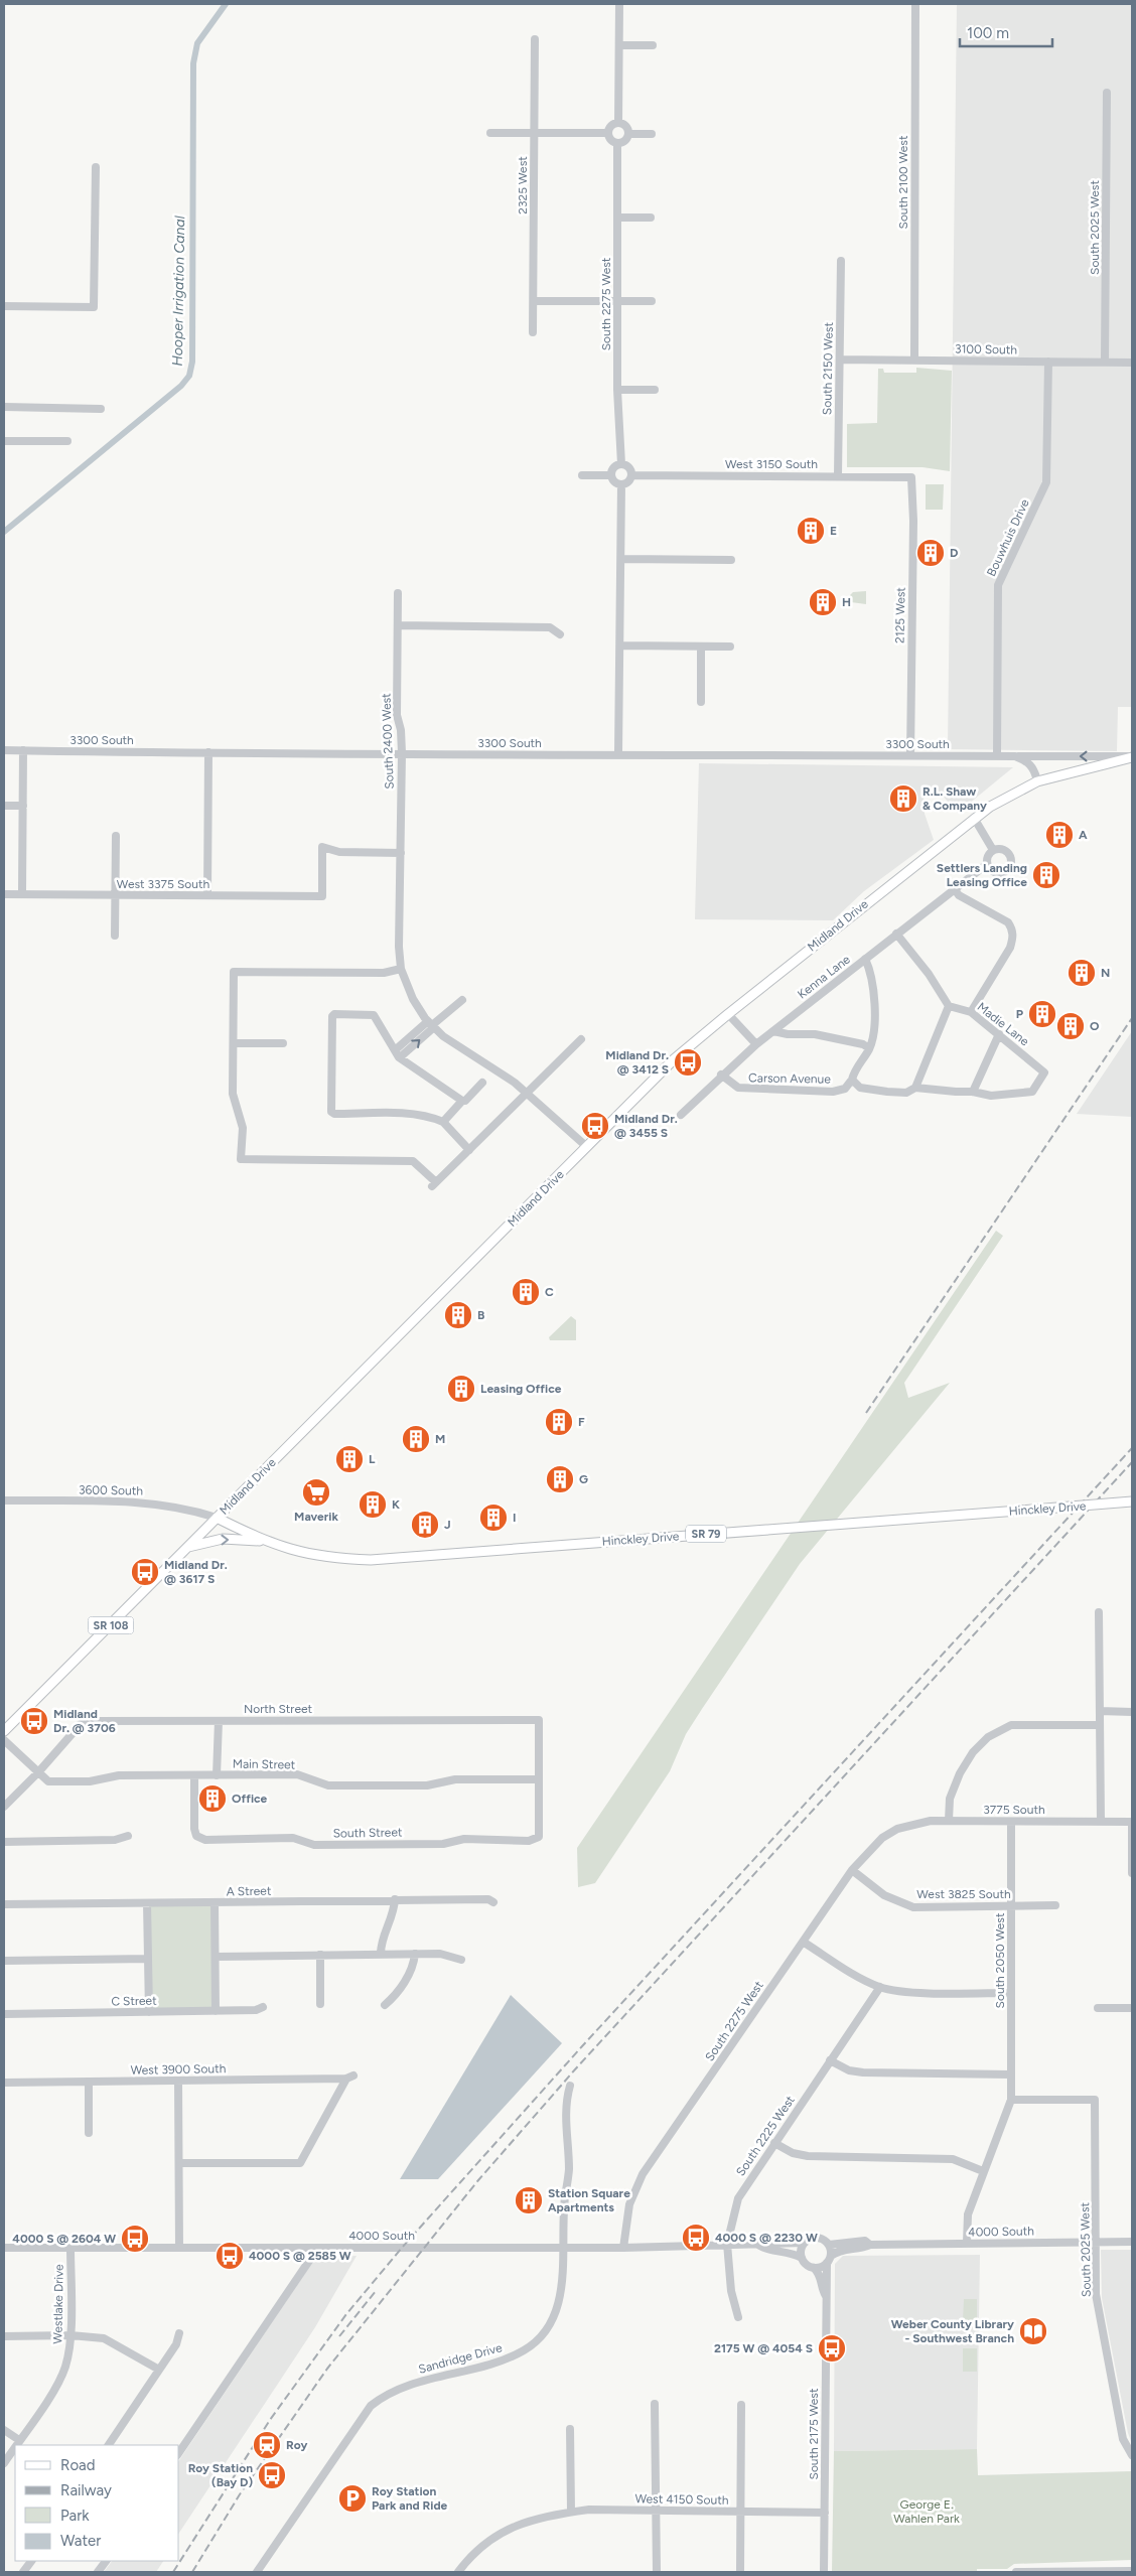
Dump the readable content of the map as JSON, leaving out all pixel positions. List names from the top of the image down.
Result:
{
  "streets": {
    "main road": [
      "Midland Drive",
      "Hinckley Drive",
      "SR 79",
      "SR 108"
    ],
    "street": [
      "South 2100 West",
      "2325 West",
      "South 2025 West",
      "South 2275 West",
      "3100 South",
      "South 2150 West",
      "West 3150 South",
      "Bouwhuis Drive",
      "2125 West",
      "3300 South",
      "South 2400 West",
      "West 3375 South",
      "Kenna Lane",
      "Madie Lane",
      "Carson Avenue",
      "3600 South",
      "North Street",
      "Main Street",
      "3775 South",
      "South Street",
      "A Street",
      "West 3825 South",
      "South 2050 West",
      "C Street",
      "West 3900 South",
      "South 2225 West",
      "4000 South",
      "Westlake Drive",
      "Sandridge Drive",
      "South 2175 West",
      "West 4150 South"
    ]
  },
  "crossings": [
    ["South 2100 West", "3100 South"],
    ["South 2025 West", "3100 South"],
    ["South 2025 West", "South 2050 West"],
    ["South 2025 West", "4000 South"],
    ["South 2275 West", "West 3150 South"],
    ["South 2275 West", "3775 South"],
    ["South 2275 West", "West 3825 South"],
    ["South 2275 West", "4000 South"],
    ["3100 South", "South 2150 West"],
    ["3100 South", "Bouwhuis Drive"],
    ["South 2150 West", "West 3150 South"],
    ["West 3150 South", "2125 West"],
    ["Bouwhuis Drive", "3300 South"],
    ["2125 West", "3300 South"],
    ["3300 South", "South 2400 West"],
    ["3300 South", "Midland Drive"],
    ["South 2400 West", "West 3375 South"],
    ["South 2400 West", "Midland Drive"],
    ["Midland Drive", "3600 South"],
    ["Midland Drive", "Hinckley Drive"],
    ["Kenna Lane", "Carson Avenue"],
    ["3600 South", "Hinckley Drive"],
    ["North Street", "Main Street"],
    ["North Street", "South Street"],
    ["Main Street", "South Street"],
    ["3775 South", "South 2050 West"],
    ["West 3825 South", "South 2050 West"],
    ["South 2225 West", "4000 South"],
    ["4000 South", "Westlake Drive"],
    ["4000 South", "Sandridge Drive"],
    ["4000 South", "South 2175 West"],
    ["South 2175 West", "West 4150 South"]
  ],
  "water": ["Hooper Irrigation Canal"],
  "parks": ["George E. Wahlen Park"],
  "places": {
    "building": [
      "E",
      "D",
      "H",
      "R.L. Shaw & Company",
      "A",
      "Settlers Landing Leasing Office",
      "N",
      "P",
      "O",
      "C",
      "B",
      "Leasing Office",
      "F",
      "M",
      "L",
      "G",
      "K",
      "I",
      "J",
      "Office",
      "Station Square Apartments"
    ],
    "bus stop": [
      "Midland Dr. @ 3412 S",
      "Midland Dr. @ 3455 S",
      "Midland Dr. @ 3617 S",
      "Midland Dr. @ 3706",
      "4000 S @ 2230 W",
      "4000 S @ 2604 W",
      "4000 S @ 2585 W",
      "2175 W @ 4054 S",
      "Roy Station (Bay D)"
    ],
    "supermarket": ["Maverik"],
    "library": ["Weber County Library - Southwest Branch"],
    "station": ["Roy"],
    "parking": ["Roy Station Park and Ride"]
  },
  "legend": [
    "Road",
    "Railway",
    "Park",
    "Water"
  ],
  "scale_bar": "100 m"
}
